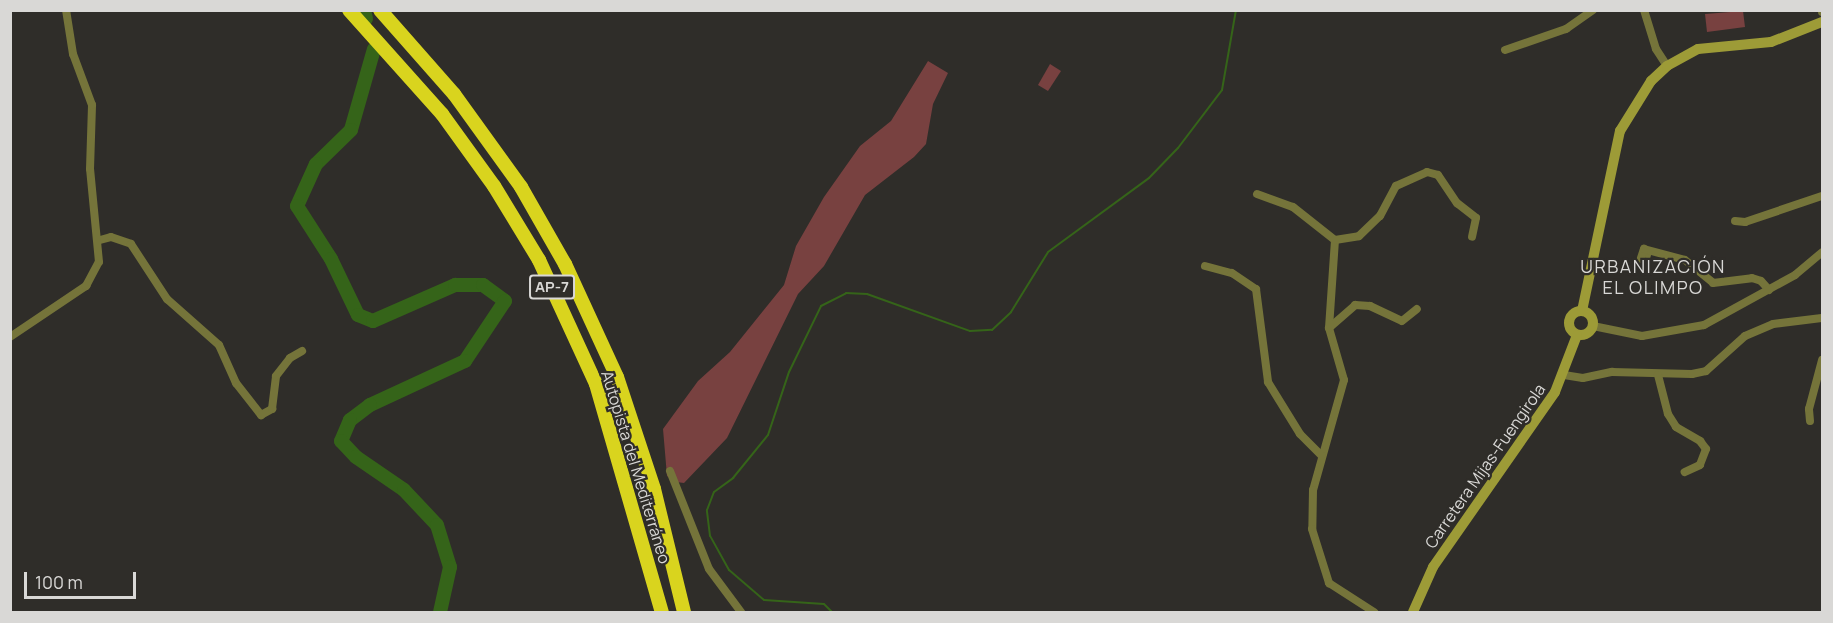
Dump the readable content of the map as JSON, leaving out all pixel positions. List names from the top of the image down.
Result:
{
  "streets": {
    "highway": ["AP-7", "Autopista del Mediterráneo"],
    "main road": ["Carretera Mijas-Fuengirola"]
  },
  "districts": ["URBANIZACIÓN EL OLIMPO"],
  "scale_bar": "100 m"
}
